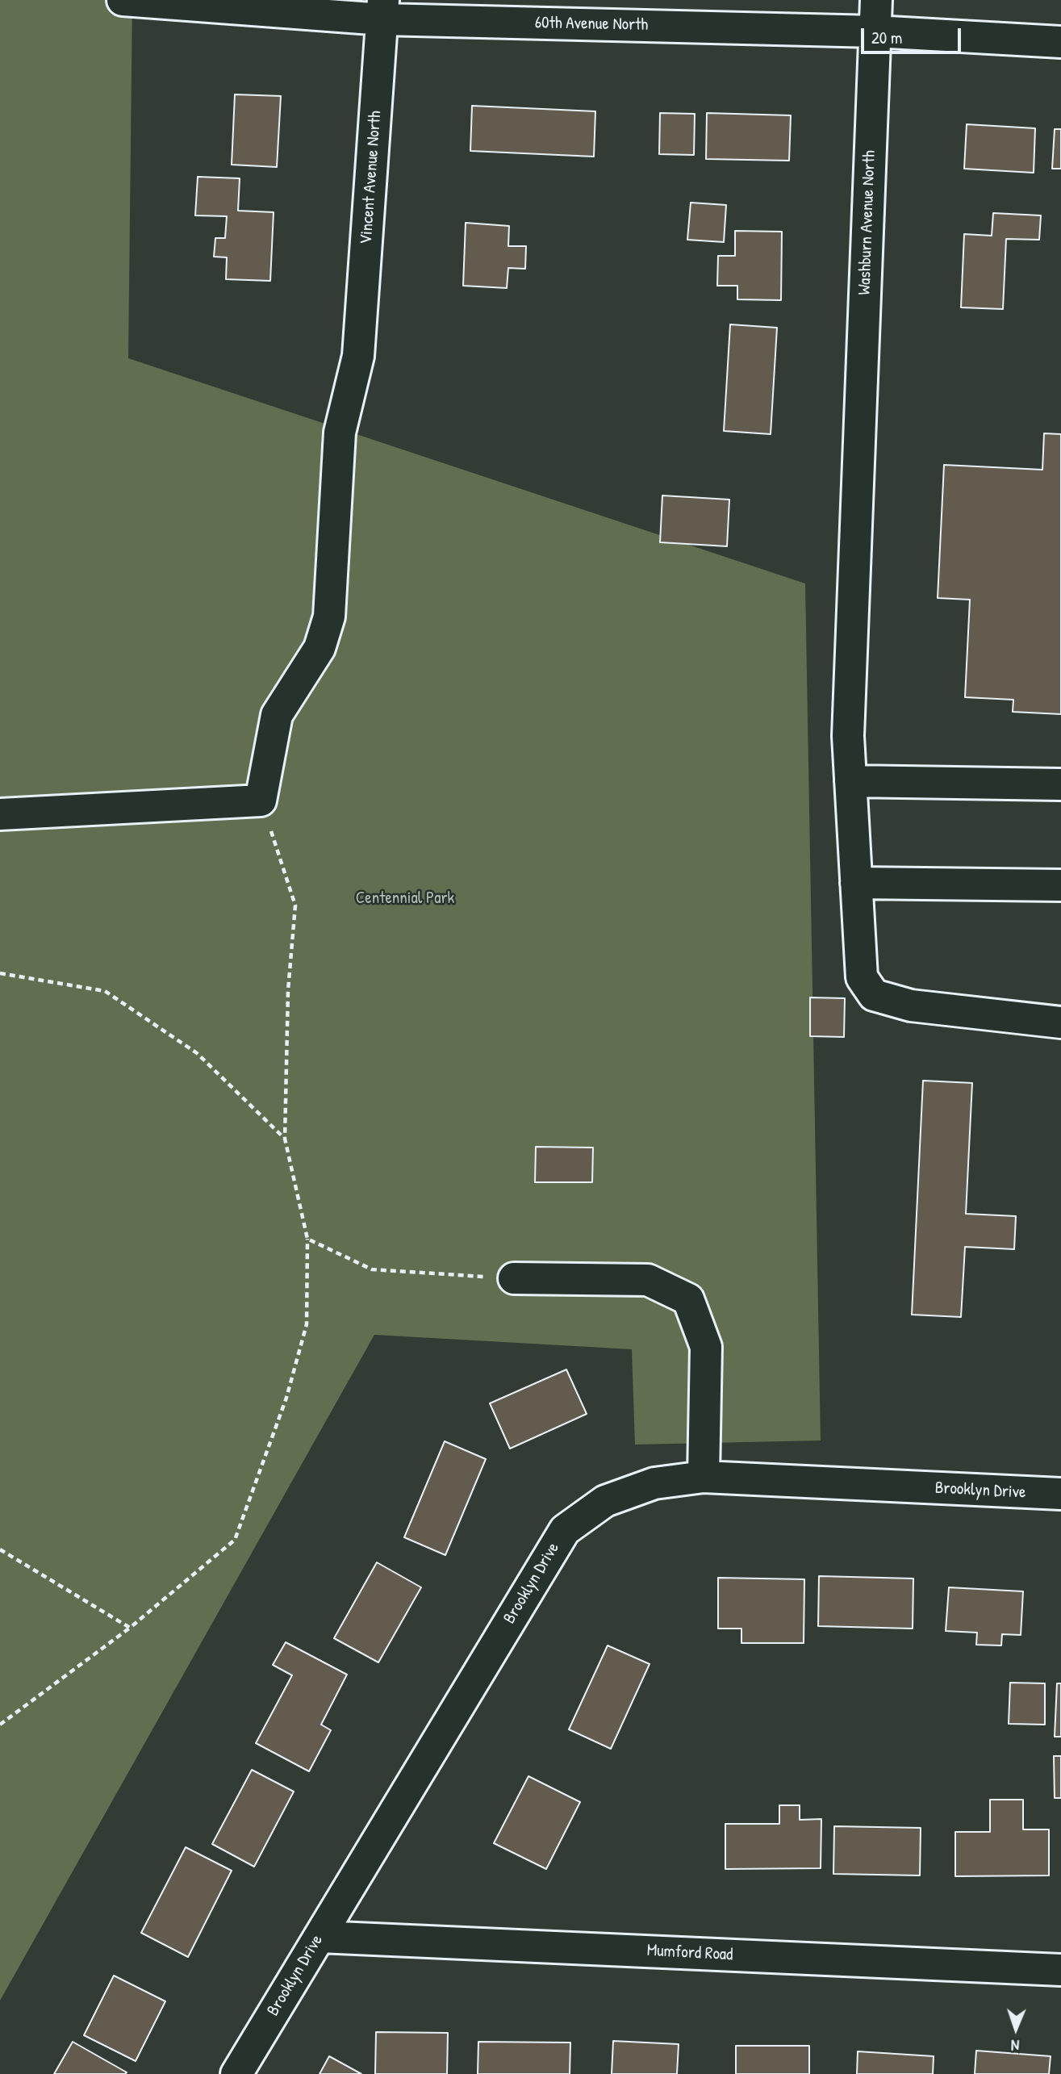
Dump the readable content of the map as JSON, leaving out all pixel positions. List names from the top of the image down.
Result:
{
  "streets": {
    "street": [
      "60th Avenue North",
      "Vincent Avenue North",
      "Washburn Avenue North",
      "Brooklyn Drive",
      "Mumford Road"
    ]
  },
  "crossings": [
    ["60th Avenue North", "Vincent Avenue North"],
    ["60th Avenue North", "Washburn Avenue North"],
    ["Brooklyn Drive", "Mumford Road"]
  ],
  "parks": ["Centennial Park"],
  "scale_bar": "20 m",
  "north": "bottom"
}
